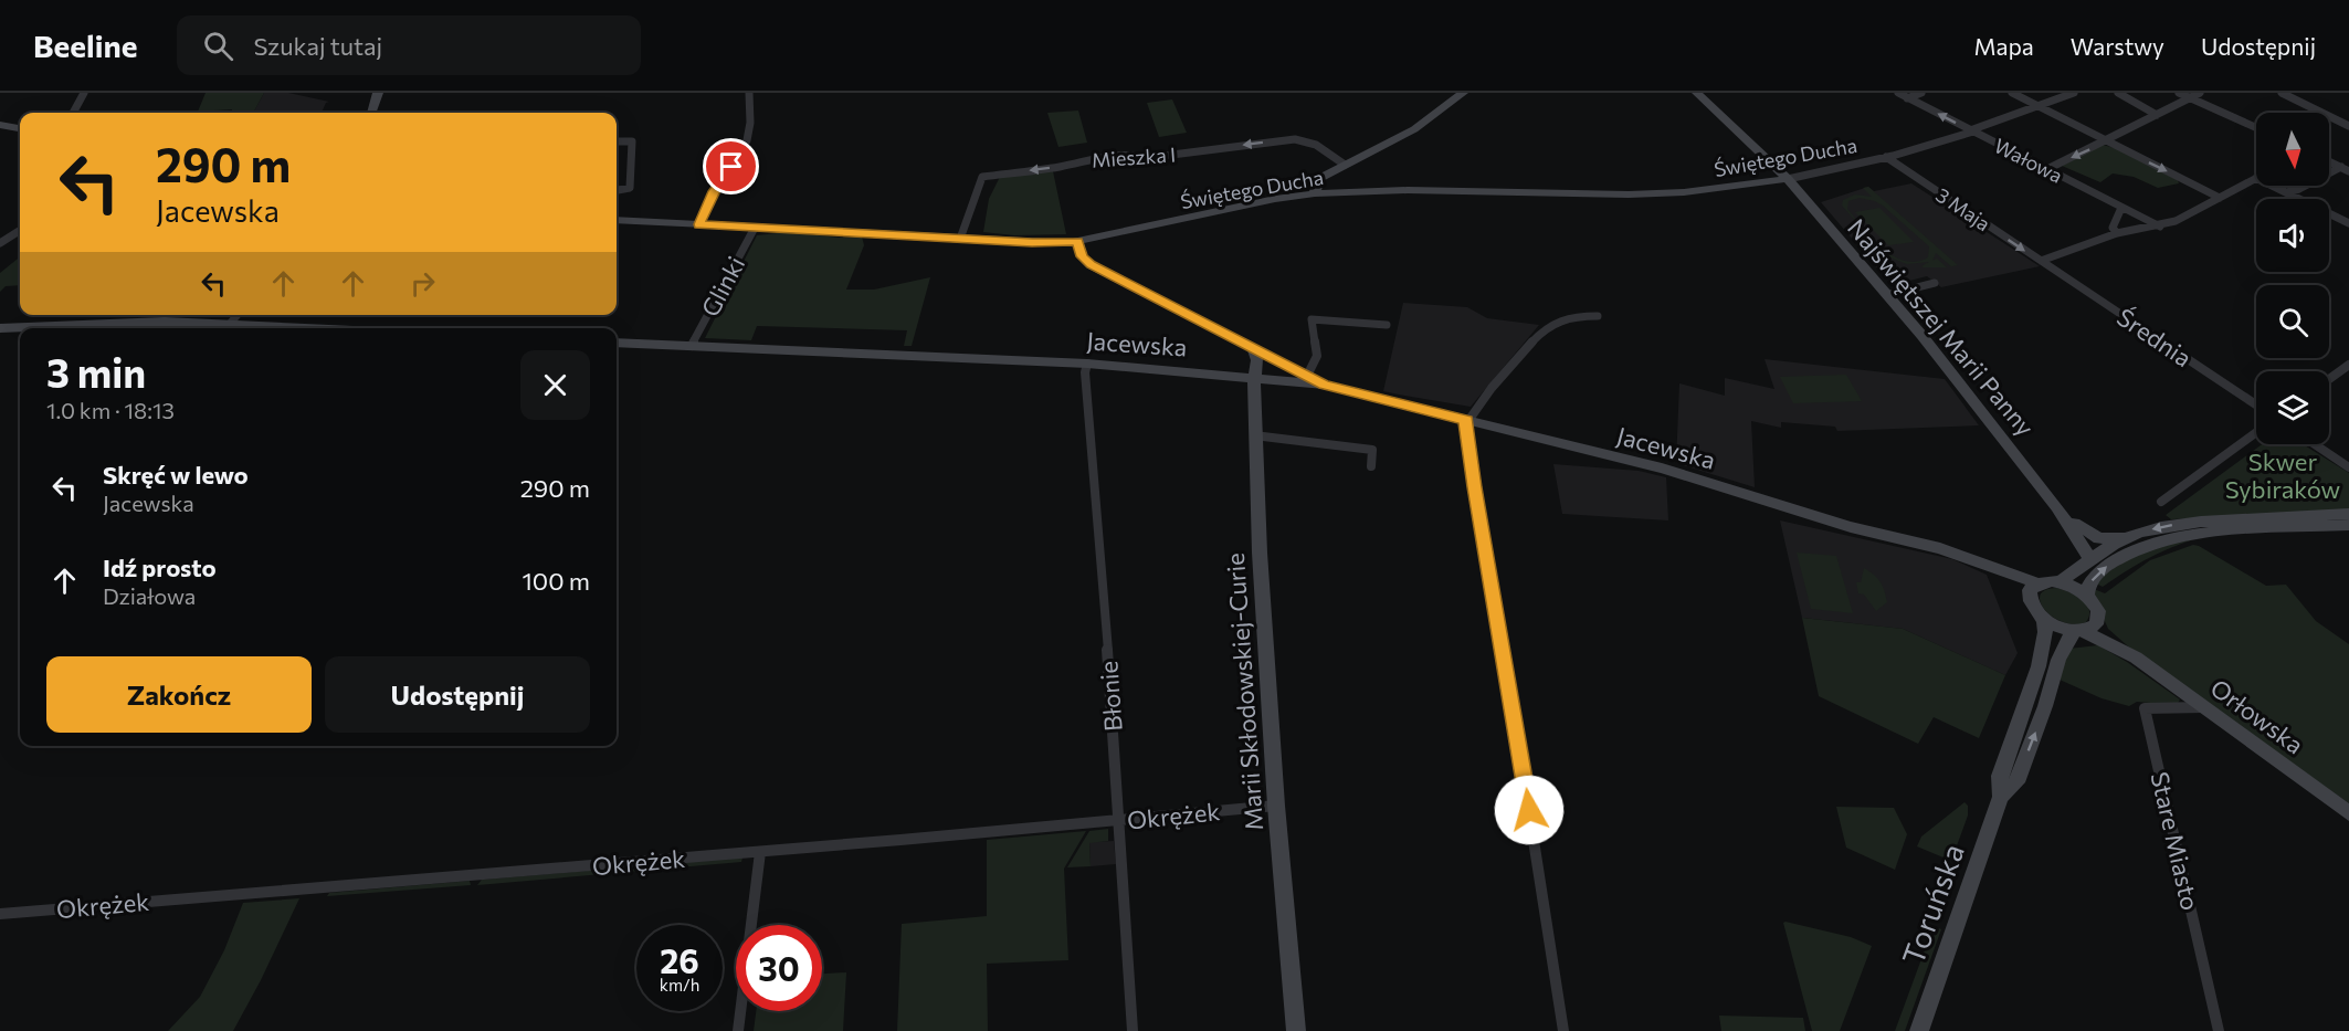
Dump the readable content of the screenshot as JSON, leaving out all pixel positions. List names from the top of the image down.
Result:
{
  "streets": {
    "street": [
      "Mieszka I",
      "Świętego Ducha",
      "Wałowa",
      "3 Maja",
      "Glinki",
      "Najświętszej Marii Panny",
      "Średnia",
      "Jacewska",
      "Marii Skłodowskiej-Curie",
      "Błonie",
      "Orłowska",
      "Okrężek",
      "Stare Miasto",
      "Toruńska"
    ]
  },
  "crossings": [
    ["Mieszka I", "Świętego Ducha"],
    ["Świętego Ducha", "Wałowa"],
    ["Świętego Ducha", "3 Maja"],
    ["Świętego Ducha", "Glinki"],
    ["Świętego Ducha", "Najświętszej Marii Panny"],
    ["3 Maja", "Średnia"],
    ["Glinki", "Jacewska"],
    ["Jacewska", "Marii Skłodowskiej-Curie"],
    ["Jacewska", "Błonie"],
    ["Jacewska", "Orłowska"],
    ["Jacewska", "Toruńska"],
    ["Marii Skłodowskiej-Curie", "Okrężek"],
    ["Błonie", "Okrężek"],
    ["Orłowska", "Stare Miasto"],
    ["Orłowska", "Toruńska"]
  ],
  "one_way": ["Mieszka I", "3 Maja"],
  "parks": ["Skwer Sybiraków"],
  "north": "bottom",
  "page": {
    "header": "Beeline",
    "search": "Szukaj tutaj",
    "nav": ["Mapa", "Warstwy", "Udostępnij"],
    "turn": ["290 m", "Jacewska"],
    "heading": ["3 min", "1.0 km · 18:13"],
    "list": [
      {
        "name": "Skręć w lewo",
        "note": "Jacewska",
        "value": "290 m"
      },
      {
        "name": "Idź prosto",
        "note": "Działowa",
        "value": "100 m"
      }
    ],
    "buttons": ["Zakończ", "Udostępnij"],
    "speed": "26 km/h",
    "limit": "30"
  }
}
